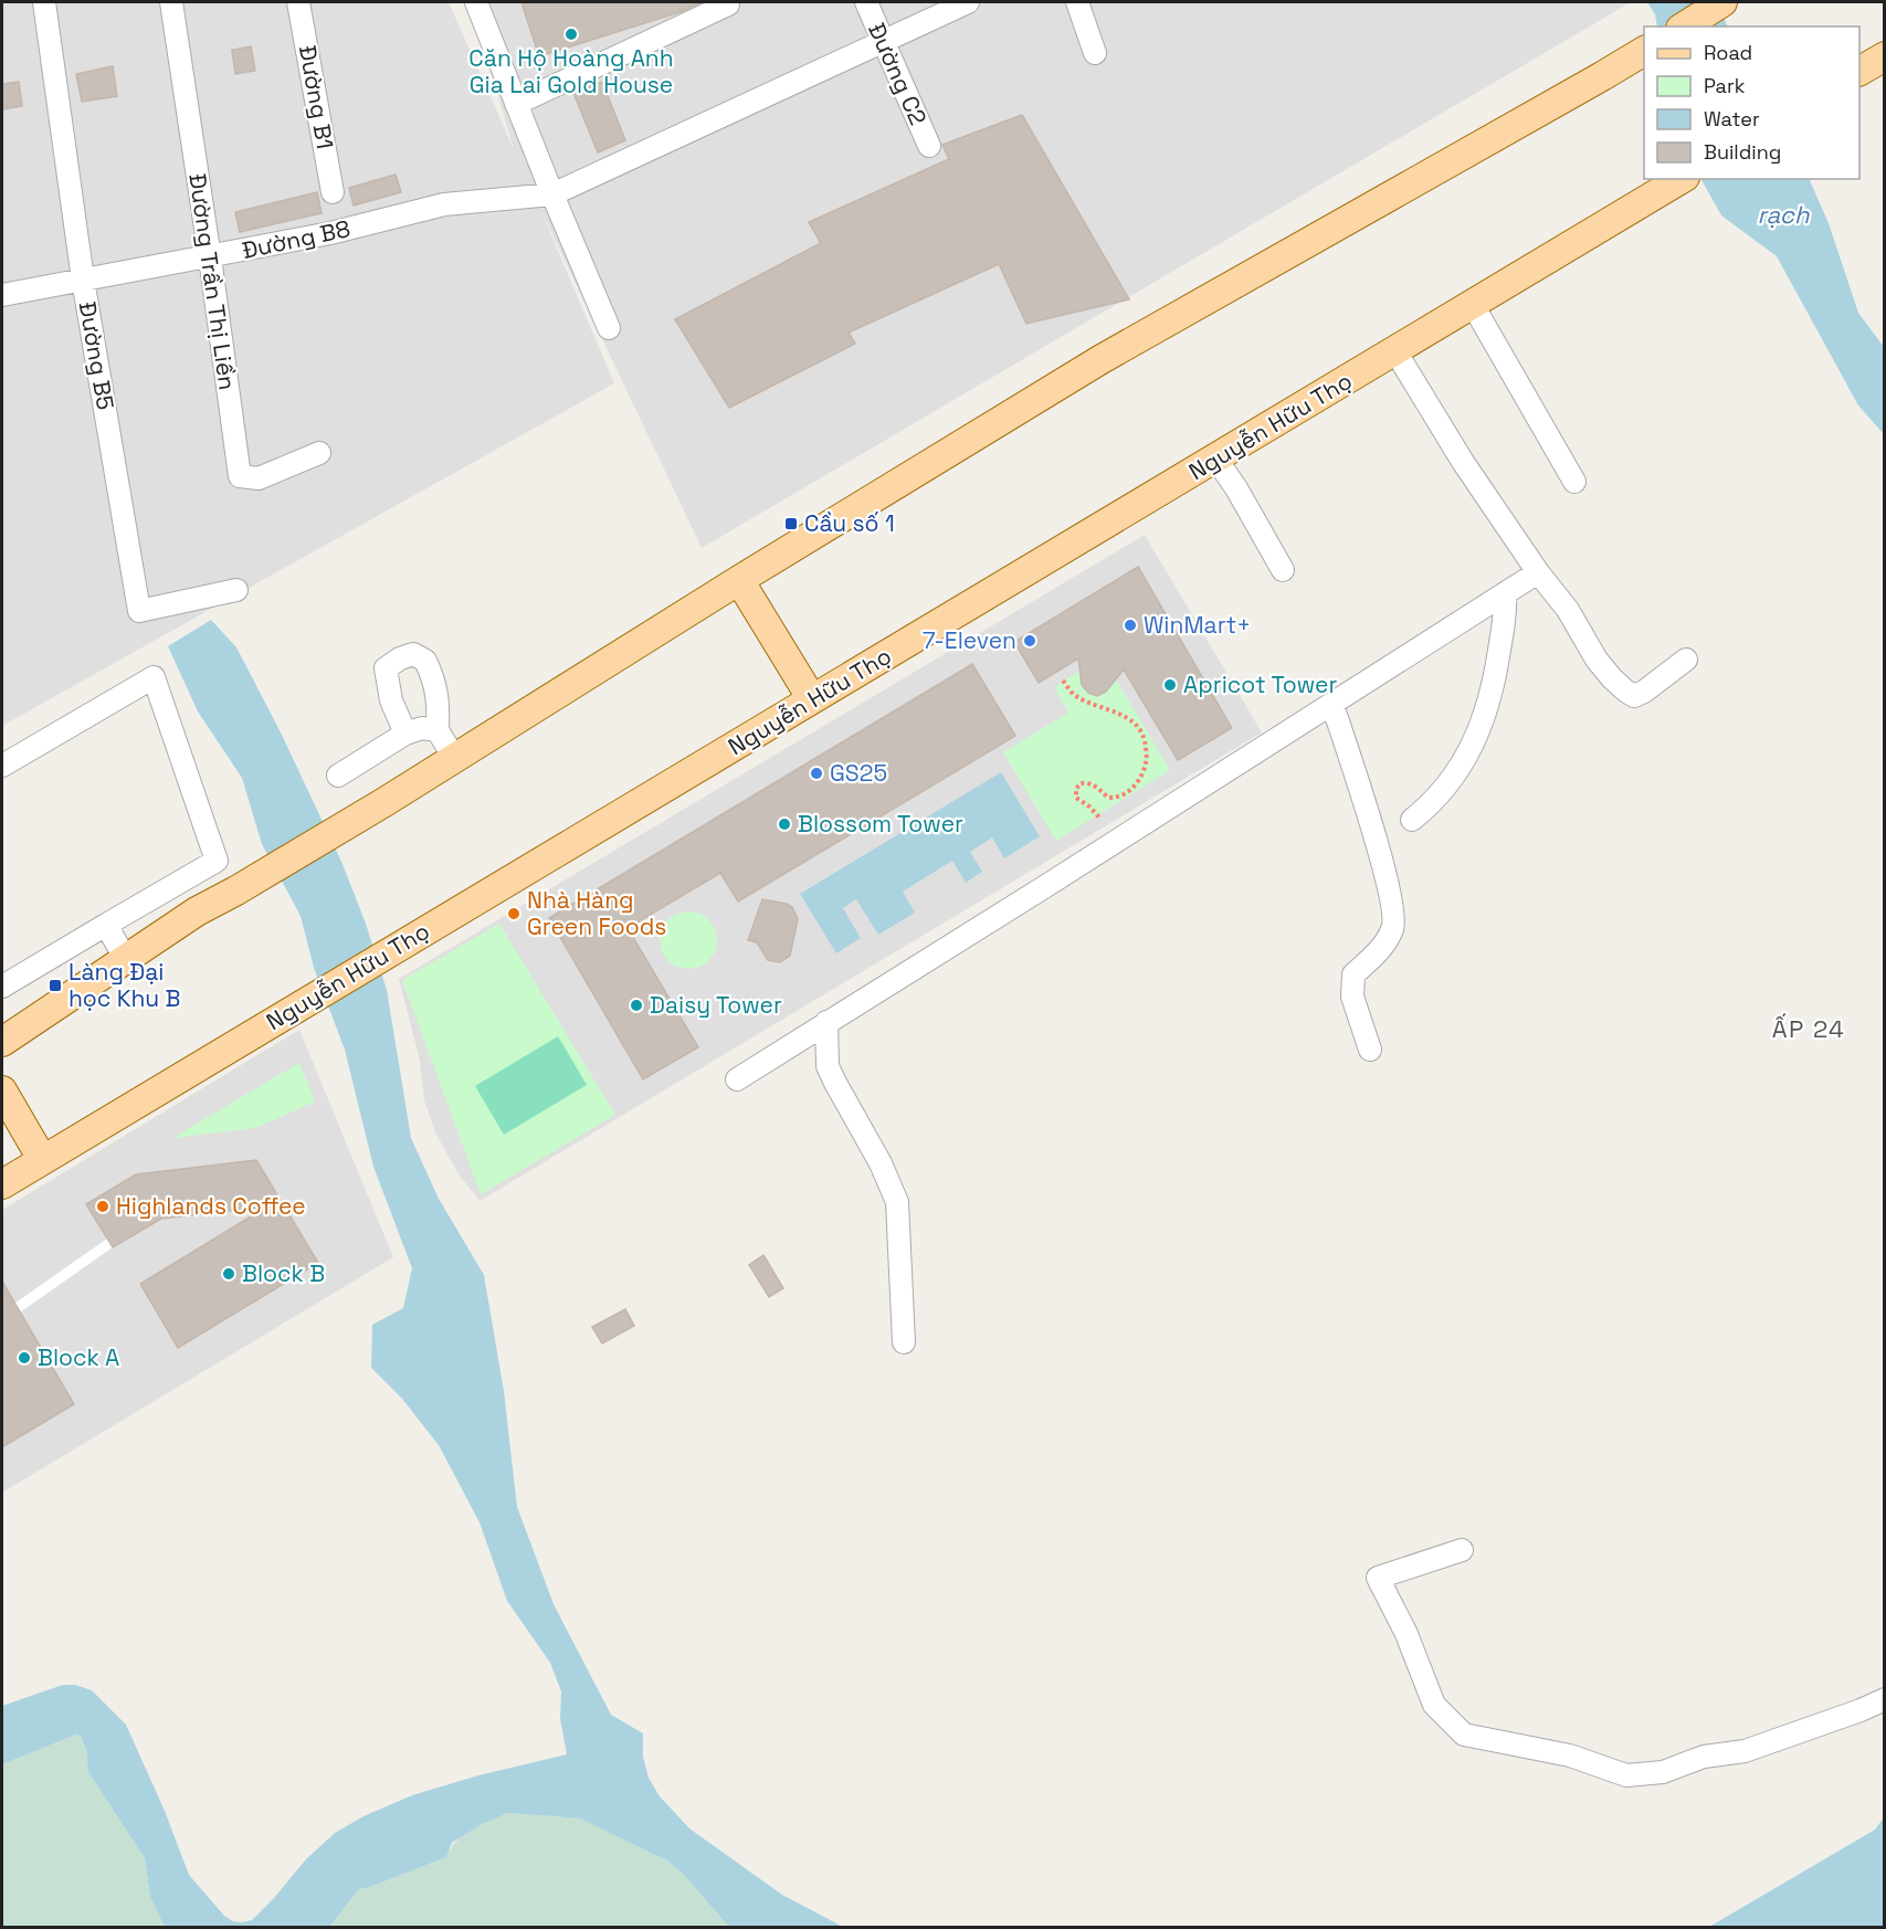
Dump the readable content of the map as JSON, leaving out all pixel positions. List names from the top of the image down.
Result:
{
  "streets": {
    "main road": ["Nguyễn Hữu Thọ"],
    "street": [
      "Đường C2",
      "Đường B1",
      "Đường B8",
      "Đường Trần Thị Liền",
      "Đường B5"
    ]
  },
  "crossings": [
    ["Đường C2", "Đường B8"],
    ["Đường B8", "Đường Trần Thị Liền"],
    ["Đường B8", "Đường B5"]
  ],
  "districts": ["ẤP 24"],
  "water": ["rạch"],
  "places": {
    "other": [
      "Căn Hộ Hoàng Anh Gia Lai Gold House",
      "WinMart+",
      "7-Eleven",
      "Apricot Tower",
      "GS25",
      "Blossom Tower",
      "Nhà Hàng Green Foods",
      "Daisy Tower",
      "Highlands Coffee",
      "Block B",
      "Block A"
    ],
    "transit": ["Cầu số 1", "Làng Đại học Khu B"]
  },
  "legend": [
    "Road",
    "Park",
    "Water",
    "Building"
  ]
}
